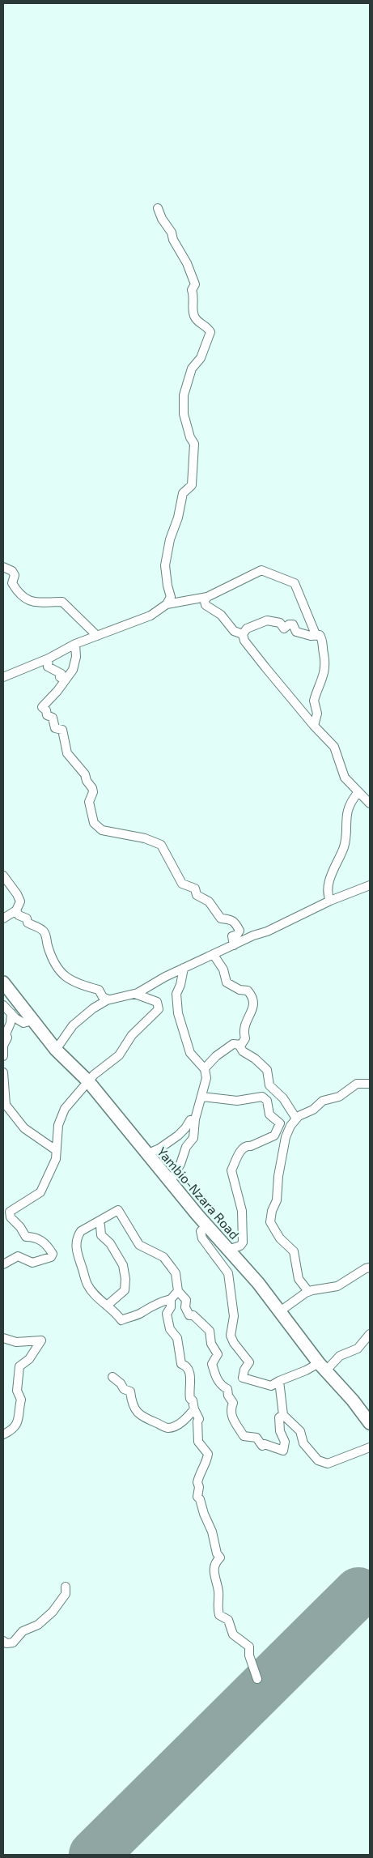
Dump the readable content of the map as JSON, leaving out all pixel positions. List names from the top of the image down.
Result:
{
  "streets": {
    "main road": ["Yambio-Nzara Road"]
  }
}
